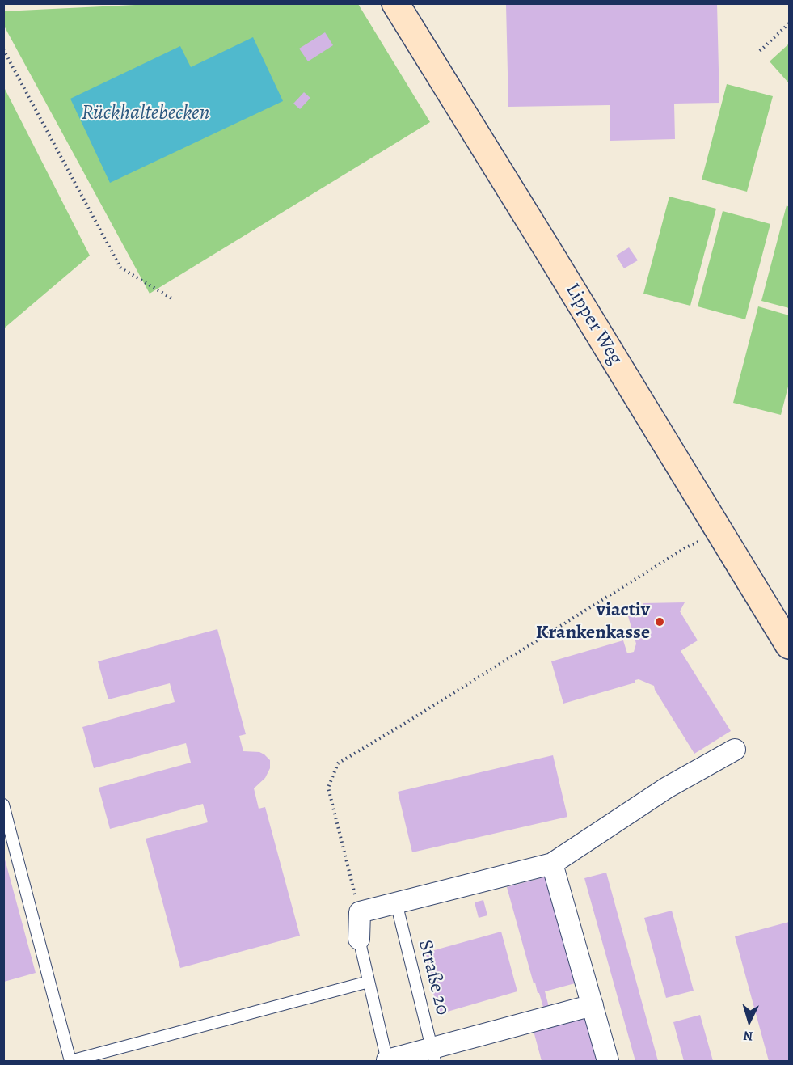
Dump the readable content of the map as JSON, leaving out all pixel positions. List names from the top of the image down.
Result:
{
  "streets": {
    "street": ["Lipper Weg"],
    "lane": ["Straße 20"]
  },
  "water": ["Rückhaltebecken"],
  "places": ["viactiv Krankenkasse"],
  "north": "bottom"
}
